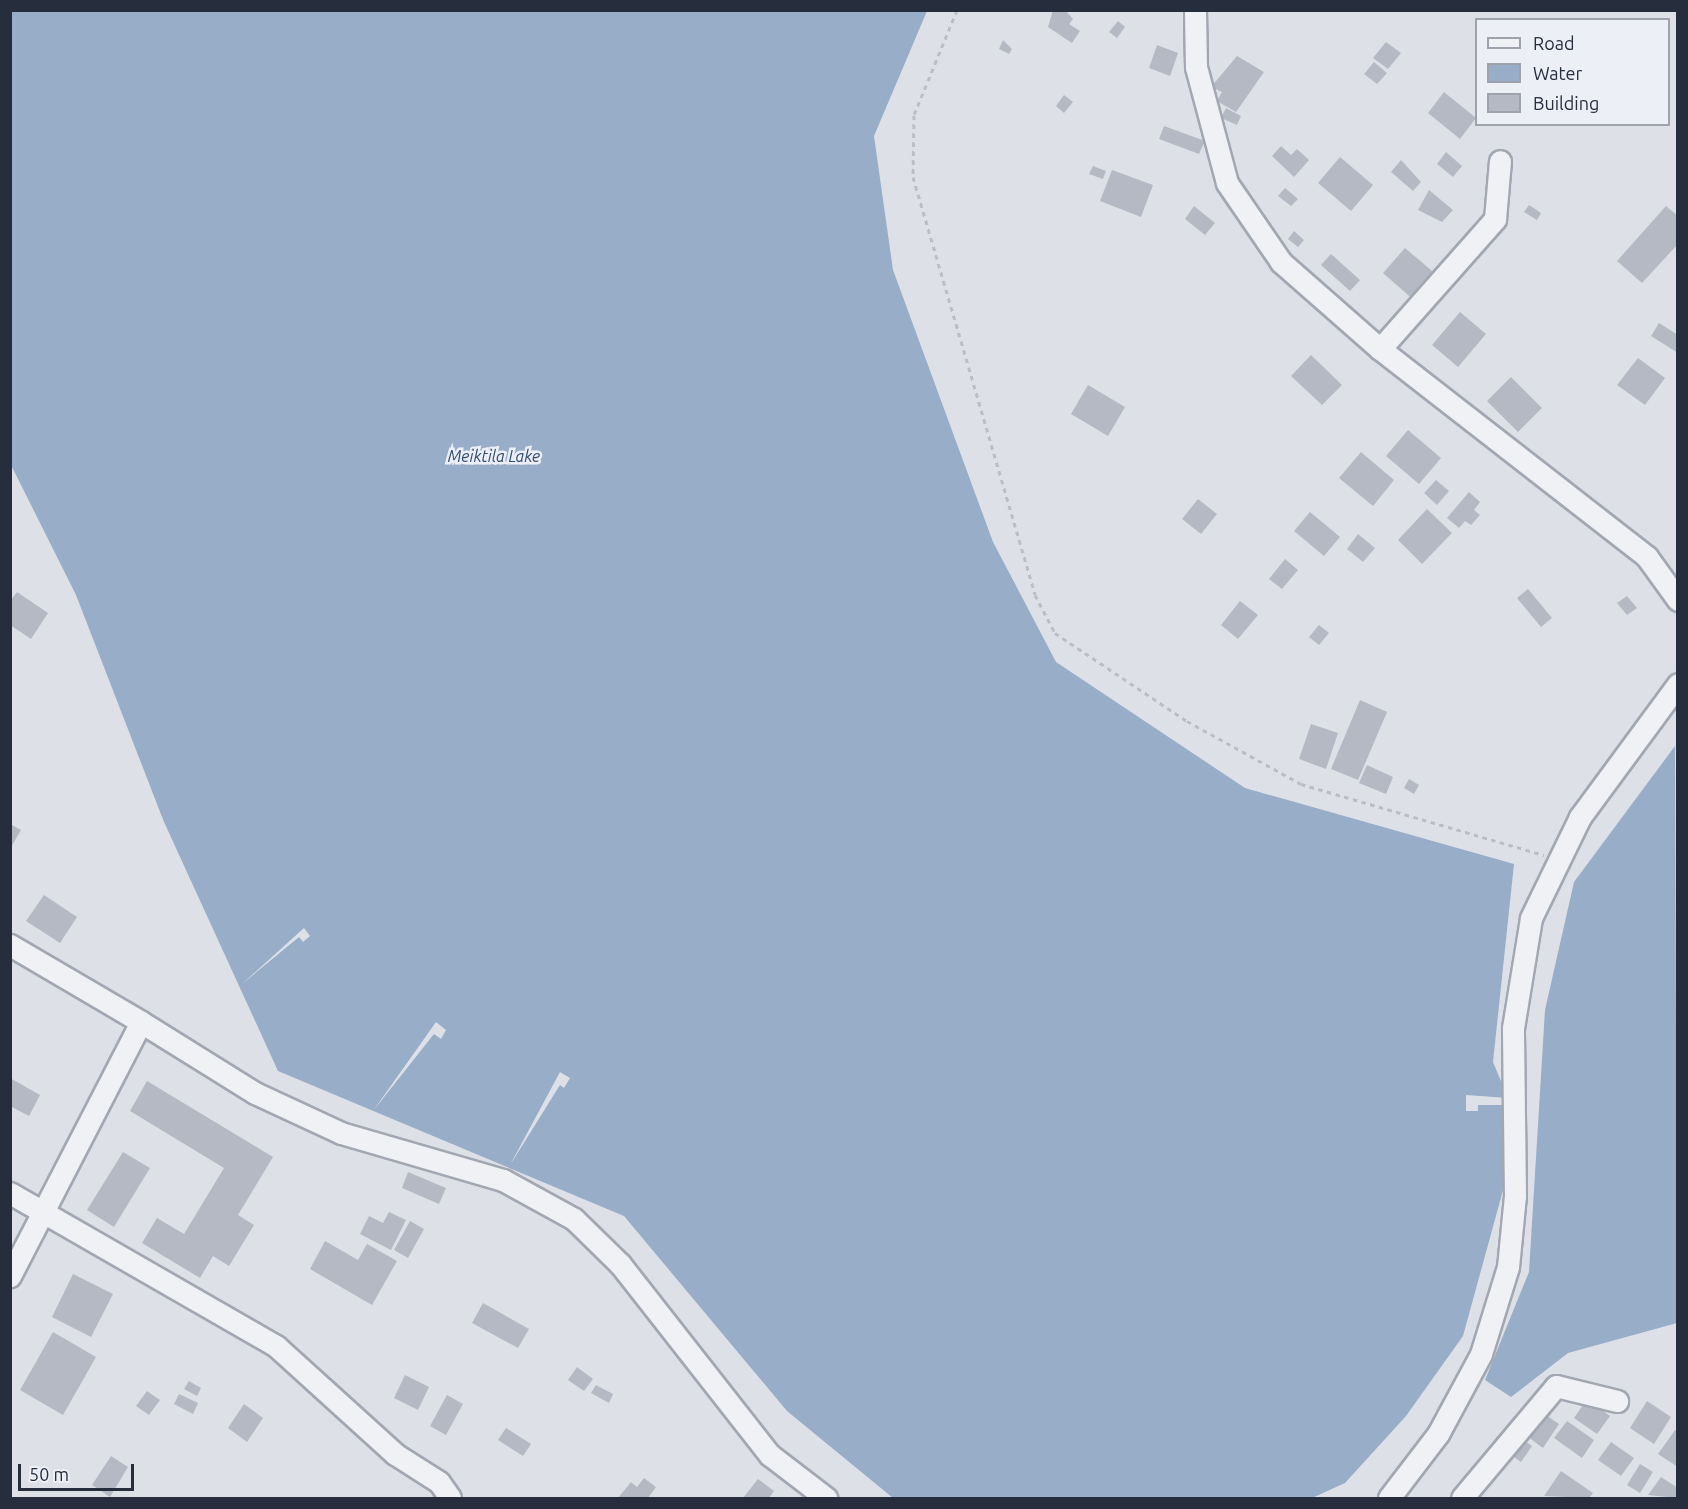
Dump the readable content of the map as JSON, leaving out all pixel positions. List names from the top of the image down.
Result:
{
  "water": ["Meiktila Lake"],
  "legend": ["Road", "Water", "Building"],
  "scale_bar": "50 m"
}
